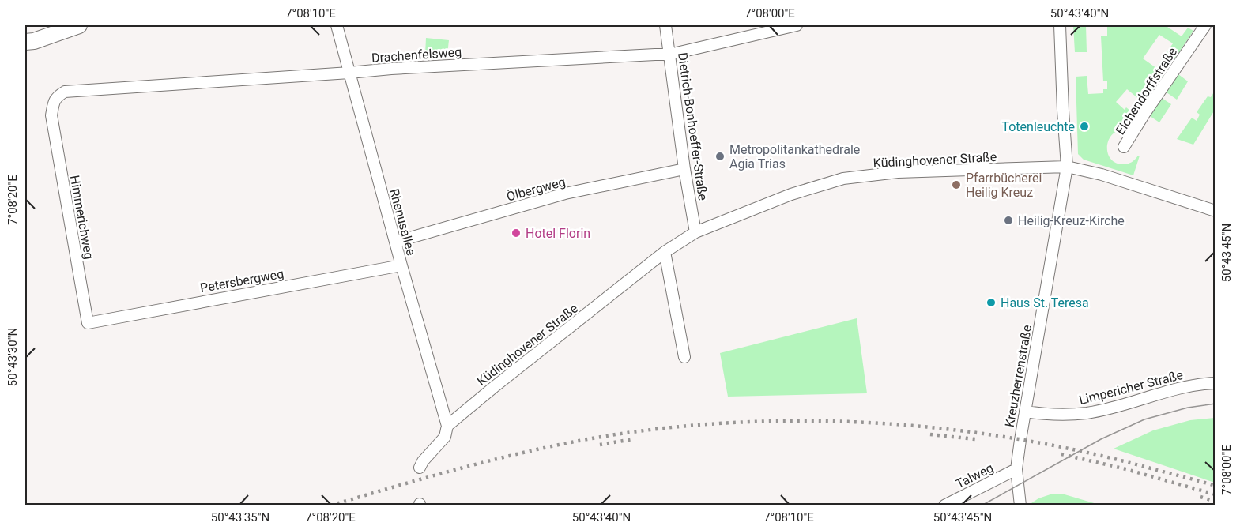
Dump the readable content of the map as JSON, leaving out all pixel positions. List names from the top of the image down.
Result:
{
  "streets": {
    "street": [
      "Drachenfelsweg",
      "Eichendorffstraße",
      "Dietrich-Bonhoeffer-Straße",
      "Küdinghovener Straße",
      "Ölbergweg",
      "Himmerichweg",
      "Rhenusallee",
      "Petersbergweg",
      "Kreuzherrenstraße",
      "Limpericher Straße",
      "Talweg"
    ]
  },
  "crossings": [
    ["Drachenfelsweg", "Dietrich-Bonhoeffer-Straße"],
    ["Drachenfelsweg", "Himmerichweg"],
    ["Drachenfelsweg", "Rhenusallee"],
    ["Dietrich-Bonhoeffer-Straße", "Küdinghovener Straße"],
    ["Dietrich-Bonhoeffer-Straße", "Ölbergweg"],
    ["Küdinghovener Straße", "Rhenusallee"],
    ["Küdinghovener Straße", "Kreuzherrenstraße"],
    ["Ölbergweg", "Rhenusallee"],
    ["Himmerichweg", "Petersbergweg"],
    ["Rhenusallee", "Petersbergweg"],
    ["Kreuzherrenstraße", "Limpericher Straße"],
    ["Kreuzherrenstraße", "Talweg"]
  ],
  "places": [
    "Totenleuchte",
    "Metropolitankathedrale Agia Trias",
    "Pfarrbücherei Heilig Kreuz",
    "Heilig-Kreuz-Kirche",
    "Hotel Florin",
    "Haus St. Teresa"
  ],
  "coordinates": [
    "7°08'10\"E",
    "7°08'00\"E",
    "50°43'40\"N",
    "7°08'20\"E",
    "50°43'45\"N",
    "50°43'30\"N",
    "50°43'35\"N"
  ]
}
